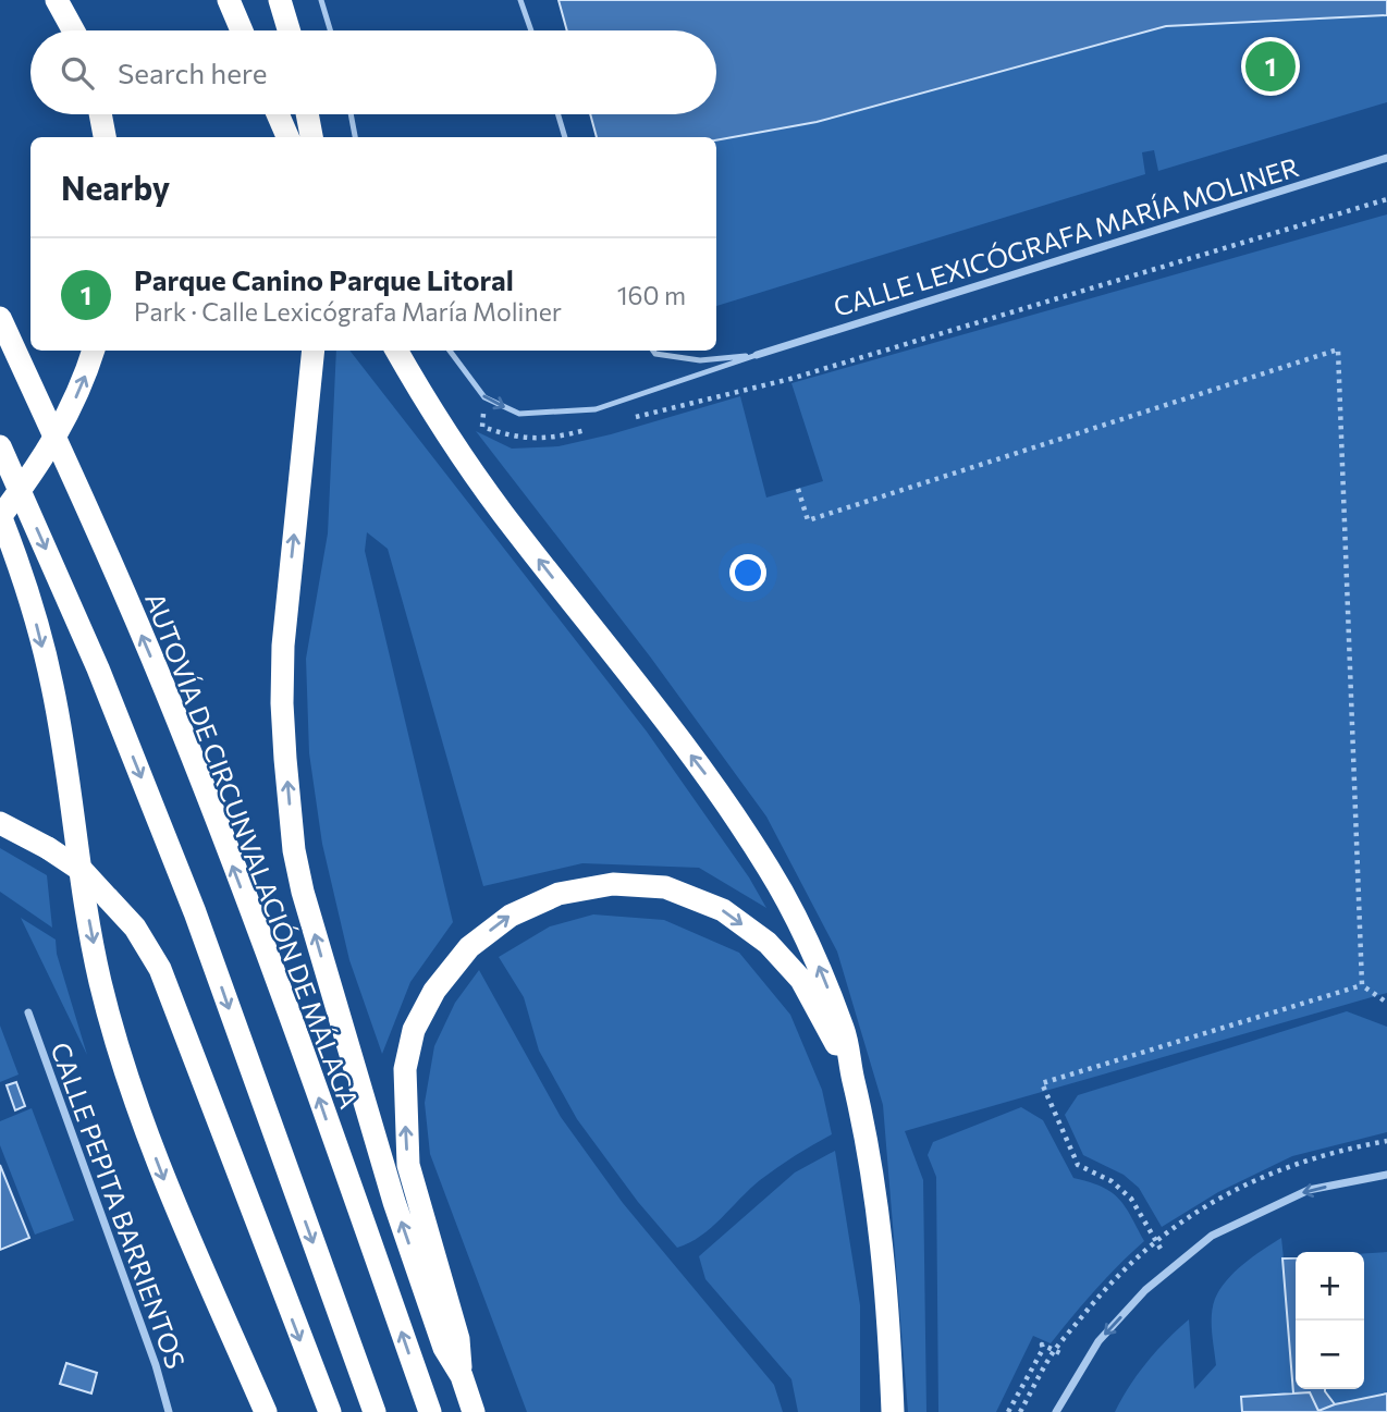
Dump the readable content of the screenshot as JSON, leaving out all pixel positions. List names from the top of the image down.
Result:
{
  "streets": {
    "highway": ["AUTOVÍA DE CIRCUNVALACIÓN DE MÁLAGA"],
    "street": ["CALLE LEXICÓGRAFA MARÍA MOLINER", "CALLE PEPITA BARRIENTOS"]
  },
  "page": {
    "search": "Search here",
    "pins": "1",
    "heading": "Nearby",
    "list": [
      {
        "mark": "1",
        "name": "Parque Canino Parque Litoral",
        "note": "Park · Calle Lexicógrafa María Moliner",
        "value": "160 m"
      }
    ],
    "map_buttons": ["+", "−"]
  }
}
